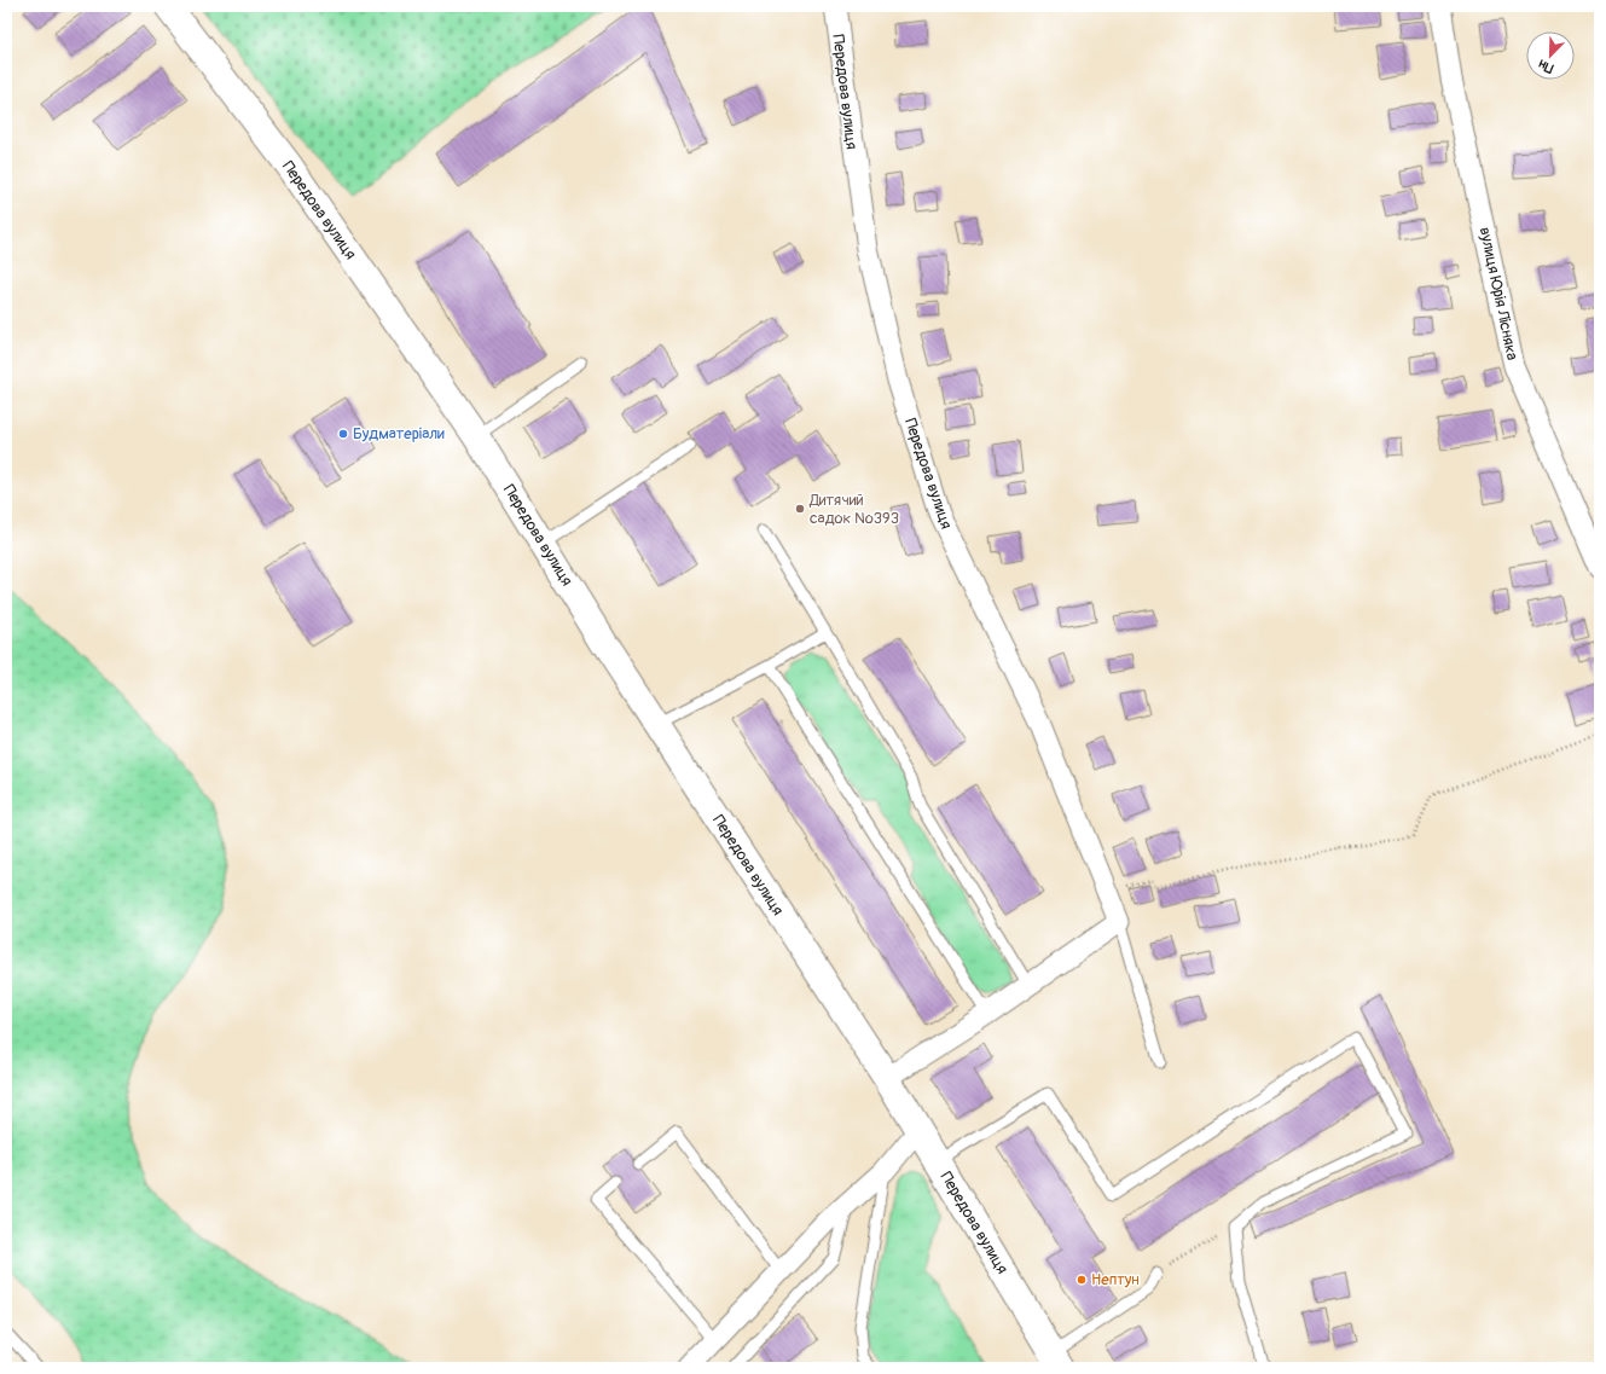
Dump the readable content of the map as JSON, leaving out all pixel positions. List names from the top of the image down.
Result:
{
  "streets": {
    "street": ["Передова вулиця", "вулиця Юрія Лісняка"]
  },
  "places": ["Будматеріали", "Дитячий садок №393", "Нептун"],
  "north": "bottom left"
}
